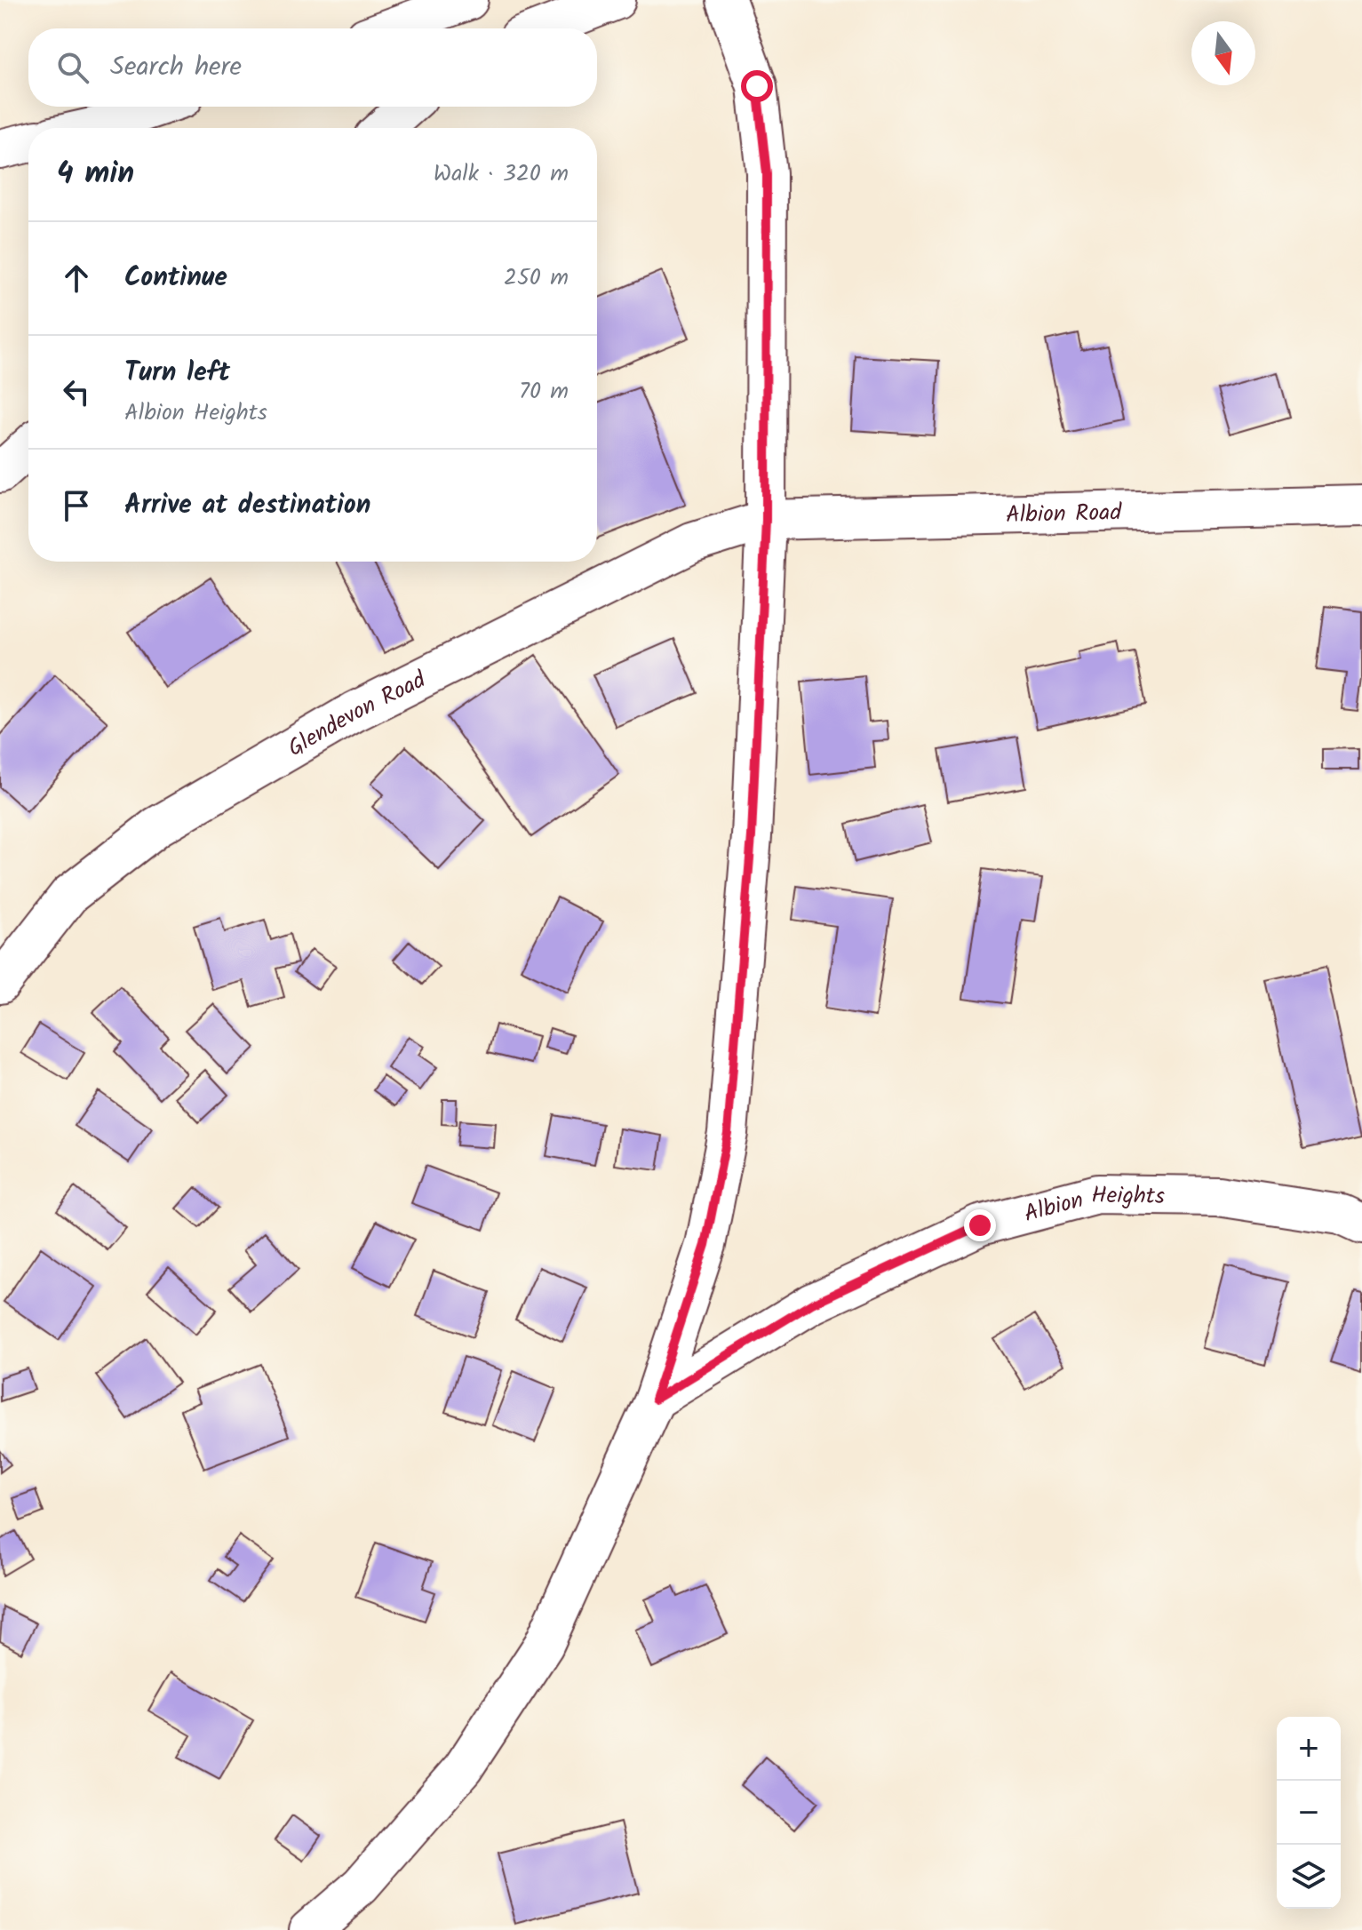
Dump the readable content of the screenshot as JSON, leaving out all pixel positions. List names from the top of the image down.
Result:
{
  "streets": {
    "street": ["Albion Road", "Glendevon Road", "Albion Heights"]
  },
  "crossings": [
    ["Albion Road", "Glendevon Road"]
  ],
  "north": "bottom",
  "page": {
    "search": "Search here",
    "heading": ["4 min", "Walk · 320 m"],
    "list": [
      ["Continue", "250 m"],
      ["Turn left", "Albion Heights", "70 m"],
      "Arrive at destination"
    ],
    "map_buttons": ["+", "−"]
  }
}
